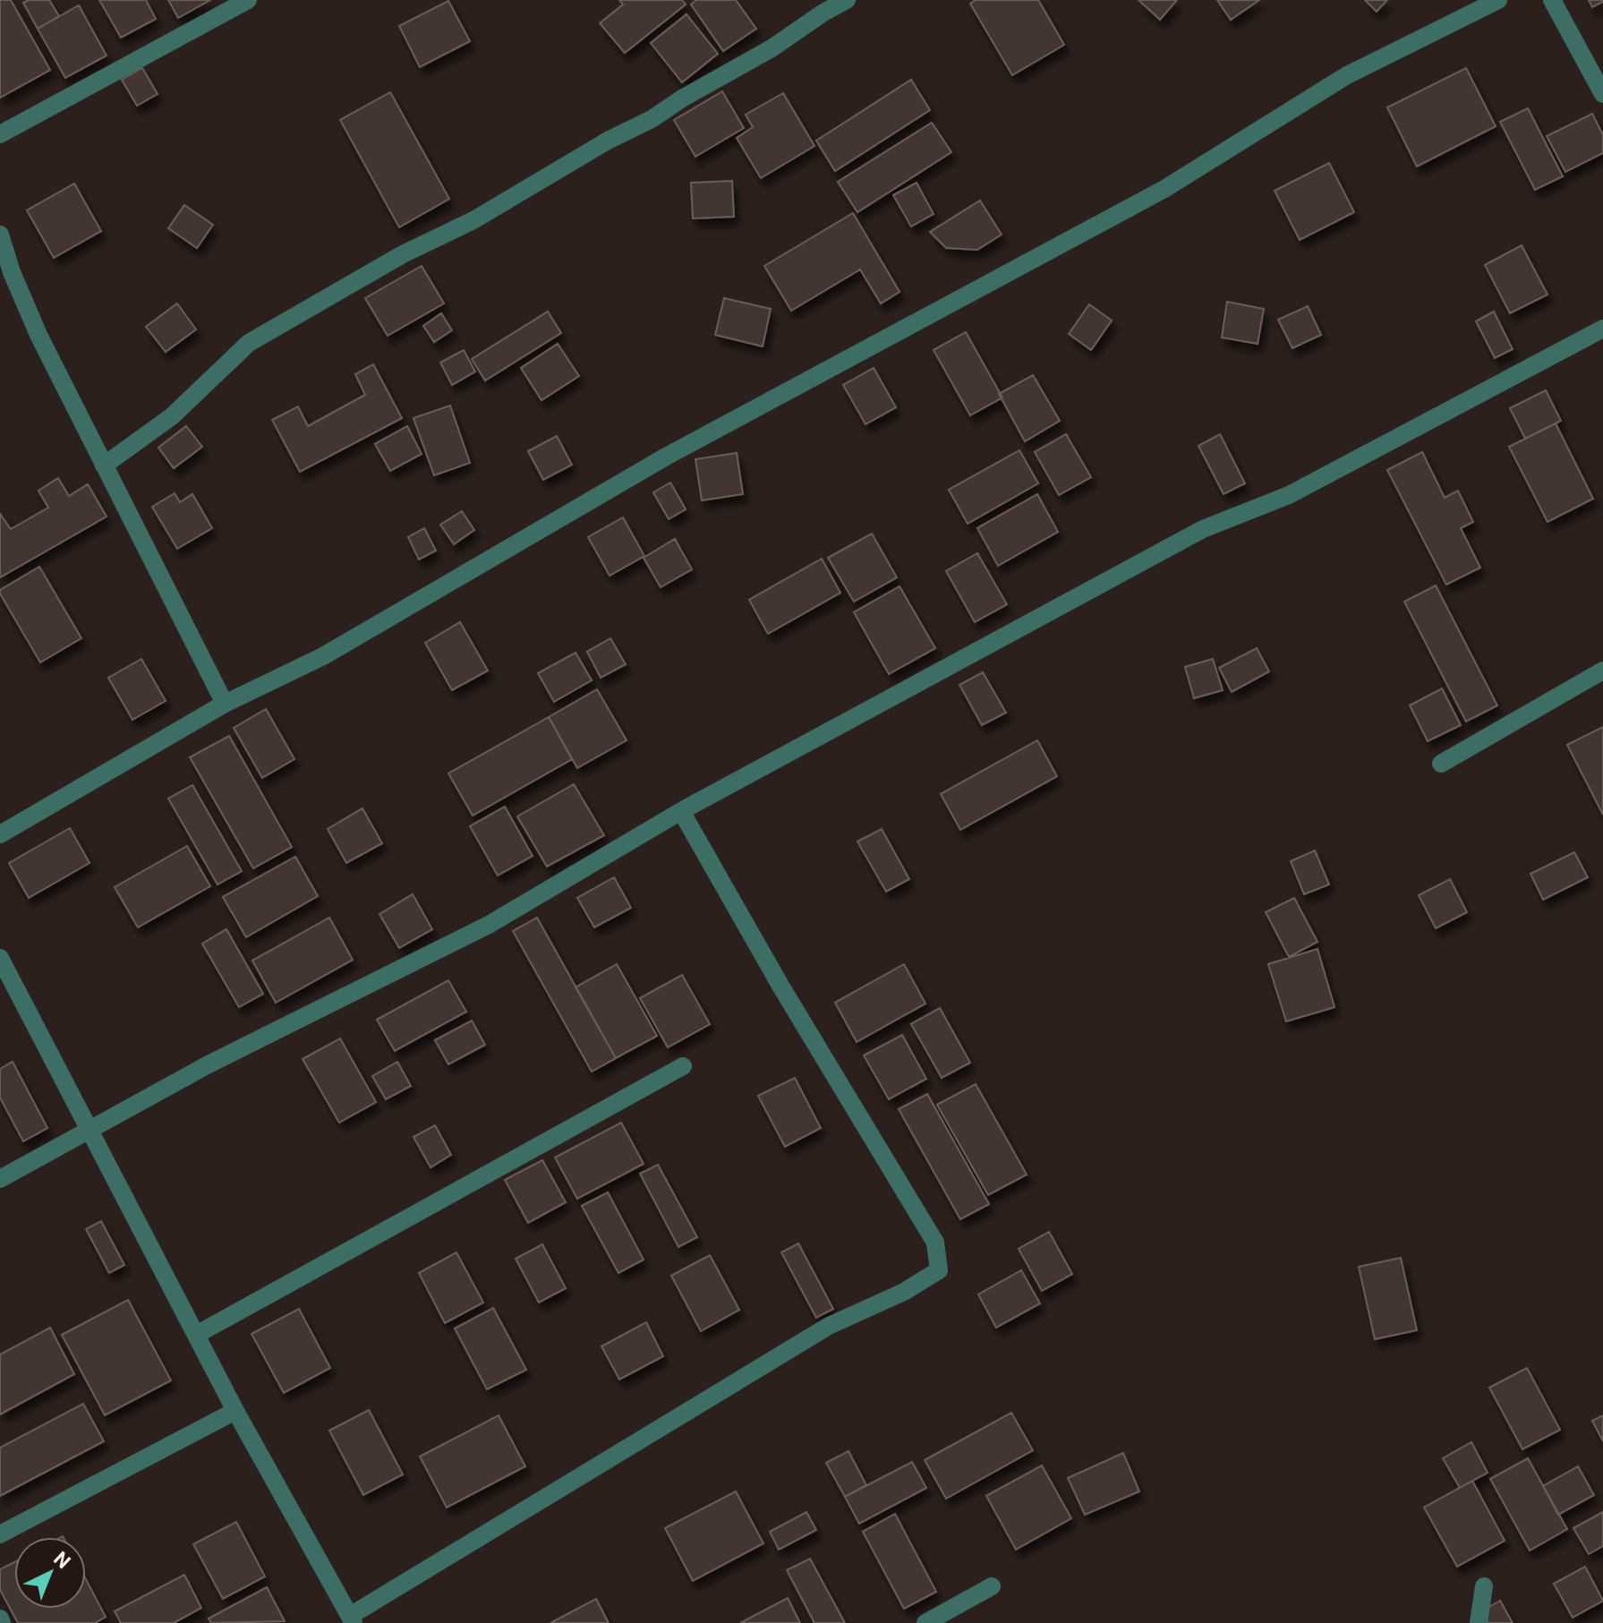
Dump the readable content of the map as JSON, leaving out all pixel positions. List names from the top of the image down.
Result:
{
  "north": "top right"
}
